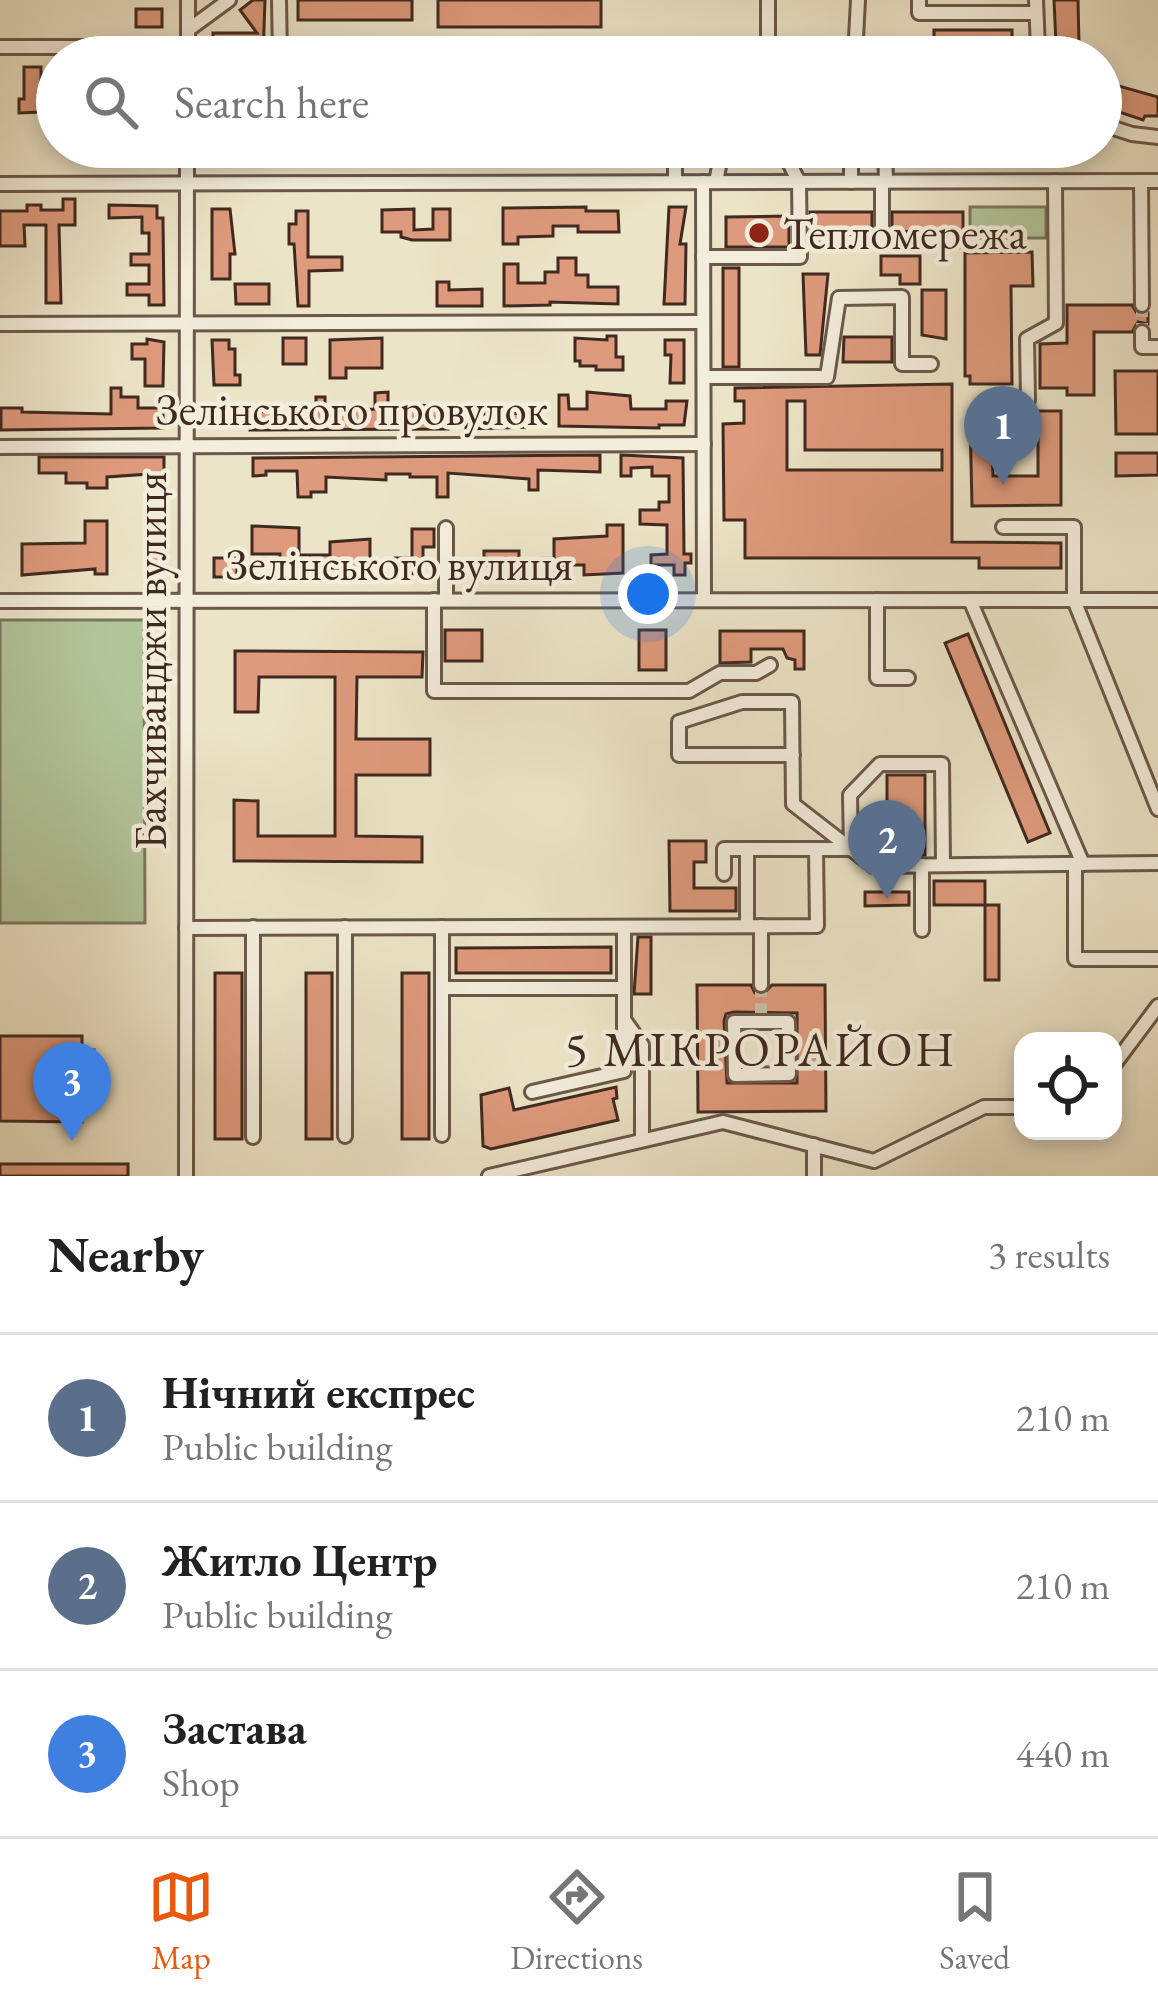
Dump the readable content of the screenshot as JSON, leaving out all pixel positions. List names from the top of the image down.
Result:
{
  "streets": {
    "street": ["Зелінського провулок", "Зелінського вулиця", "Бахчиванджи вулиця"]
  },
  "crossings": [
    ["Зелінського провулок", "Бахчиванджи вулиця"],
    ["Зелінського вулиця", "Бахчиванджи вулиця"]
  ],
  "districts": ["5 МІКРОРАЙОН"],
  "places": ["Тепломережа"],
  "page": {
    "search": "Search here",
    "pins": ["1", "2", "3"],
    "heading": ["Nearby", "3 results"],
    "list": [
      {
        "mark": "1",
        "name": "Нічний експрес",
        "note": "Public building",
        "value": "210 m"
      },
      {
        "mark": "2",
        "name": "Житло Центр",
        "note": "Public building",
        "value": "210 m"
      },
      {
        "mark": "3",
        "name": "Застава",
        "note": "Shop",
        "value": "440 m"
      }
    ],
    "nav": ["Map", "Directions", "Saved"]
  }
}
